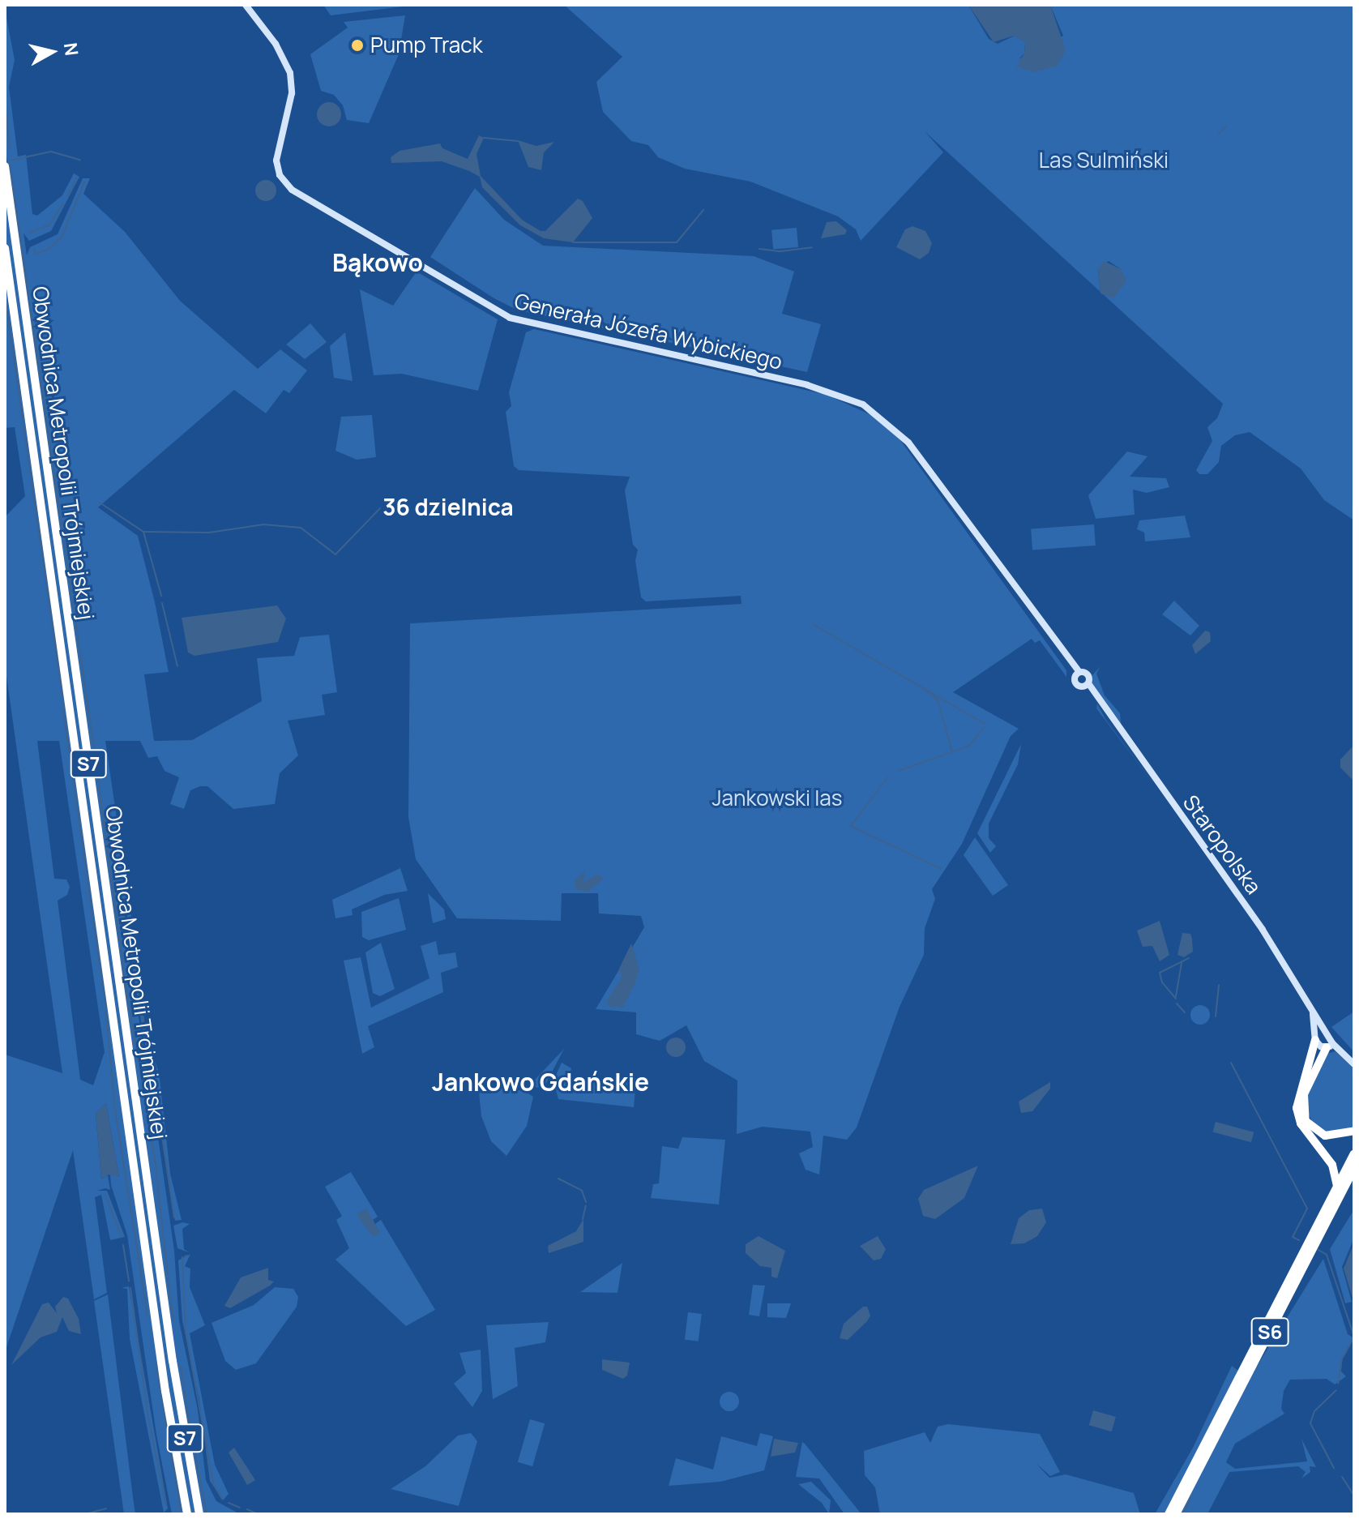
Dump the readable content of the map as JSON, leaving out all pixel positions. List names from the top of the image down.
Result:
{
  "streets": {
    "highway": ["Obwodnica Metropolii Trójmiejskiej", "S7", "S6"],
    "main road": ["Generała Józefa Wybickiego", "Staropolska"]
  },
  "districts": ["Bąkowo", "36 dzielnica", "Jankowo Gdańskie"],
  "parks": ["Las Sulmiński", "Jankowski las"],
  "places": ["Pump Track"],
  "north": "right"
}
